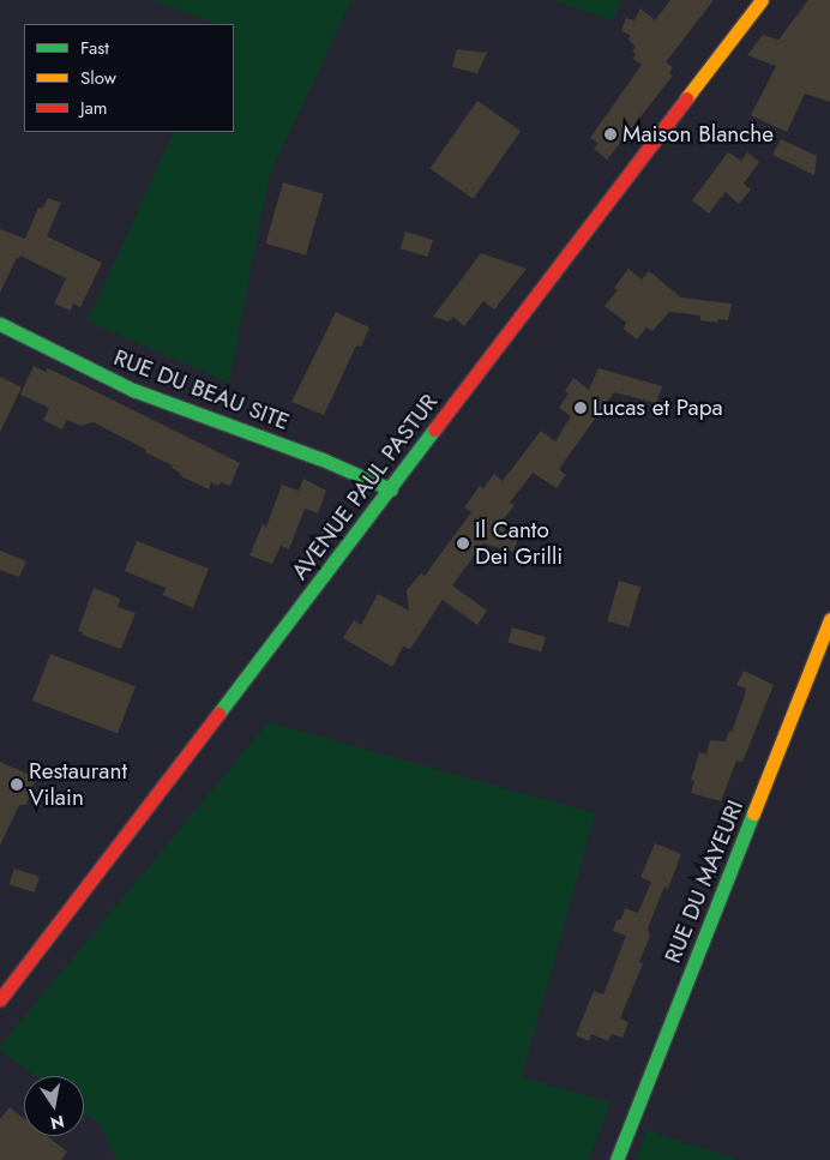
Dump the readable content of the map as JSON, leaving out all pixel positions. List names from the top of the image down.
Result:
{
  "streets": {
    "main road": ["RUE DU BEAU SITE", "AVENUE PAUL PASTUR", "RUE DU MAYEURI"]
  },
  "crossings": [
    ["RUE DU BEAU SITE", "AVENUE PAUL PASTUR"]
  ],
  "places": [
    "Maison Blanche",
    "Lucas et Papa",
    "Il Canto Dei Grilli",
    "Restaurant Vilain"
  ],
  "legend": ["Fast", "Slow", "Jam"],
  "north": "bottom"
}
